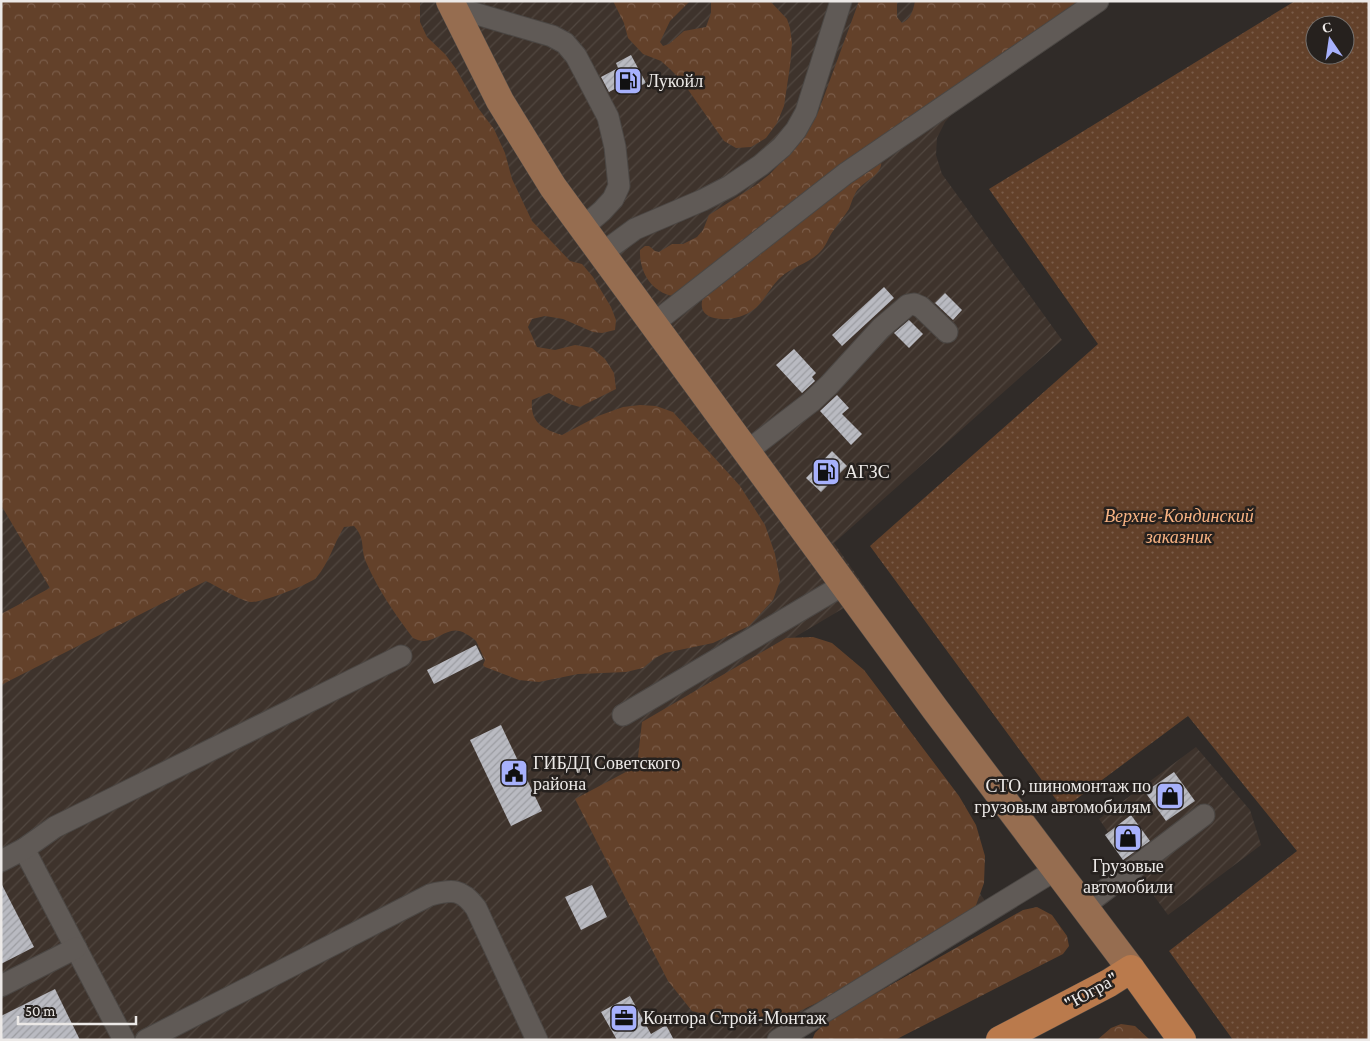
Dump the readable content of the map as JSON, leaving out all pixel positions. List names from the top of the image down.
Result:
{
  "streets": {
    "highway": ["\"Югра\""]
  },
  "parks": ["Верхне-Кондинский заказник"],
  "places": {
    "fuel station": ["Лукойл", "АГЗС"],
    "public building": ["ГИБДД Советского района"],
    "shop": ["СТО, шиномонтаж по грузовым автомобилям", "Грузовые автомобили"],
    "office": ["Контора Строй-Монтаж"]
  },
  "scale_bar": "50 m",
  "north": "top"
}
